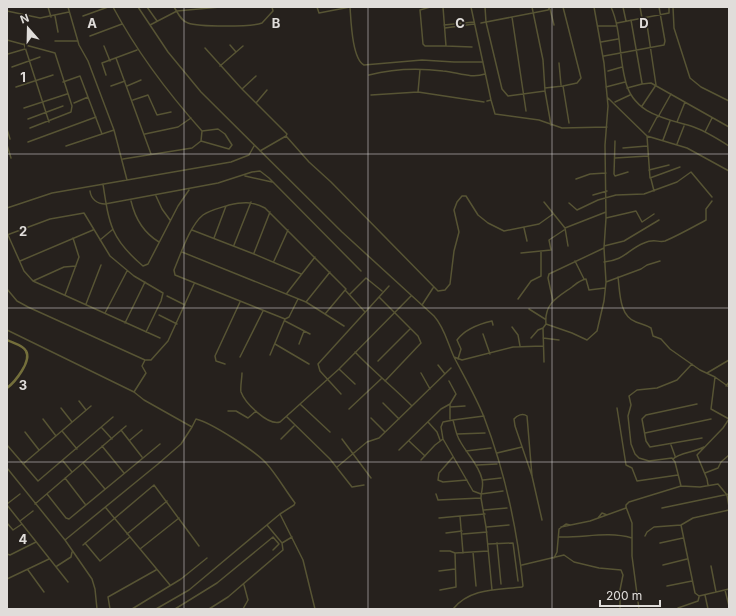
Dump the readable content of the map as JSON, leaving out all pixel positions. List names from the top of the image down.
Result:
{
  "scale_bar": "200 m",
  "north": "top",
  "grid": {
    "columns": [
      "A",
      "B",
      "C",
      "D"
    ],
    "rows": [
      "1",
      "2",
      "3",
      "4"
    ]
  }
}
